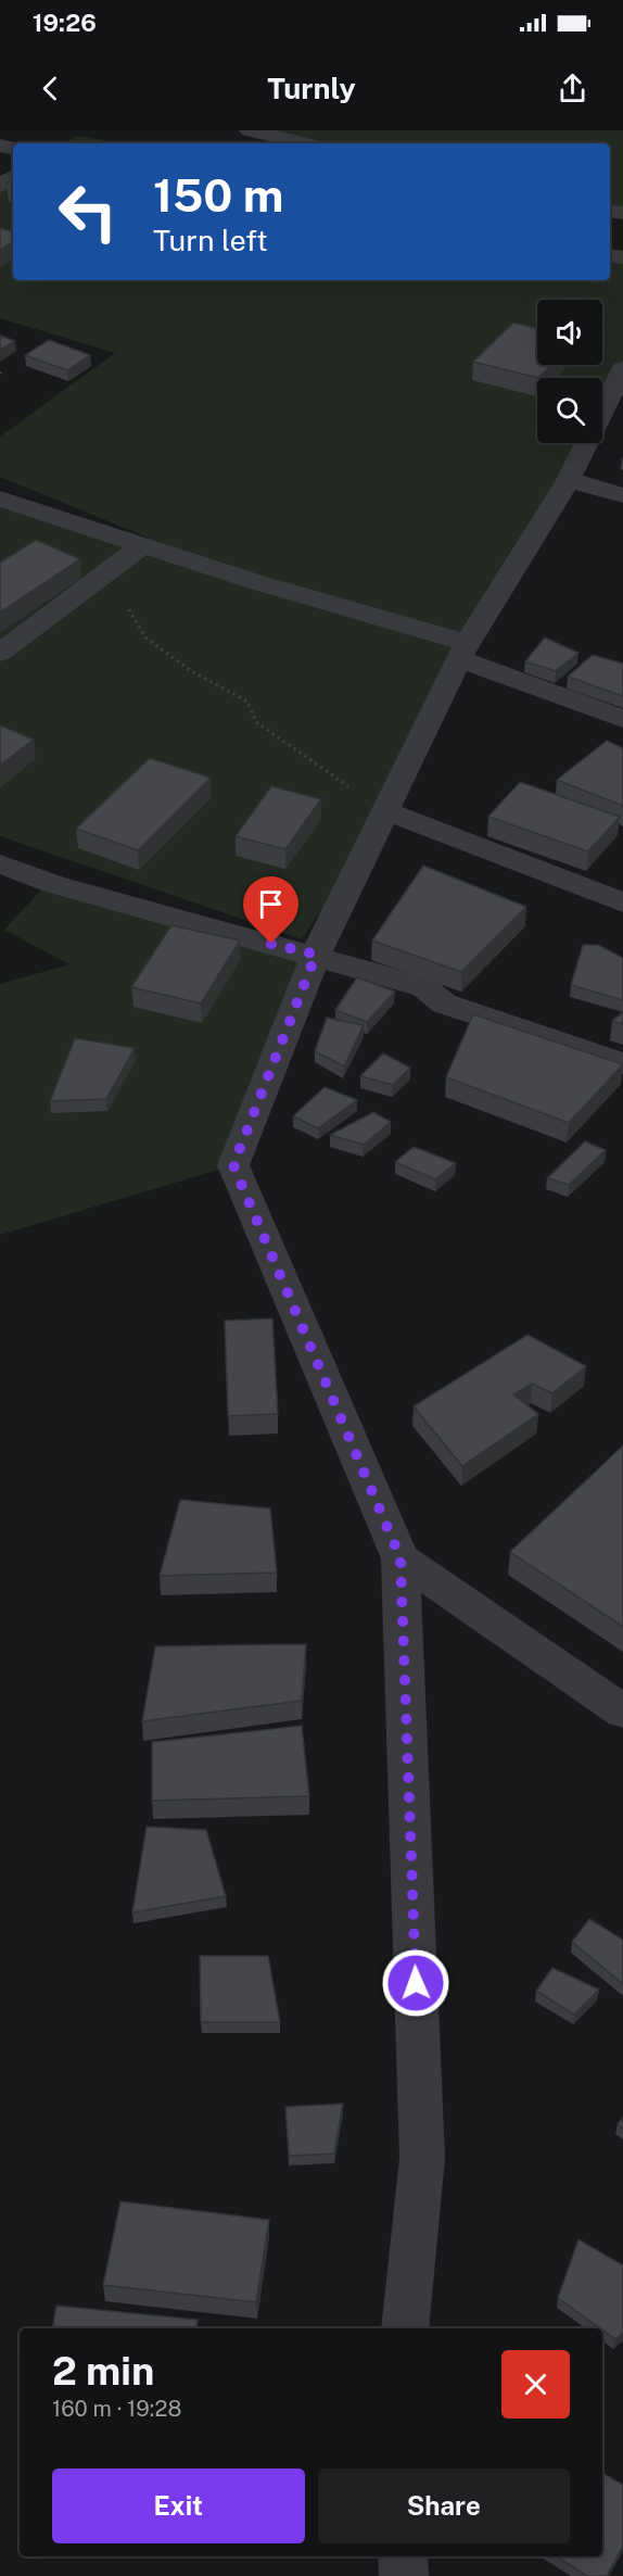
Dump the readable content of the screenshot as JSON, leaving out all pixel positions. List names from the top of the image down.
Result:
{
  "page": {
    "status": "19:26",
    "header": "Turnly",
    "turn": ["150 m", "Turn left"],
    "heading": ["2 min", "160 m · 19:28"],
    "buttons": ["Exit", "Share"]
  }
}
